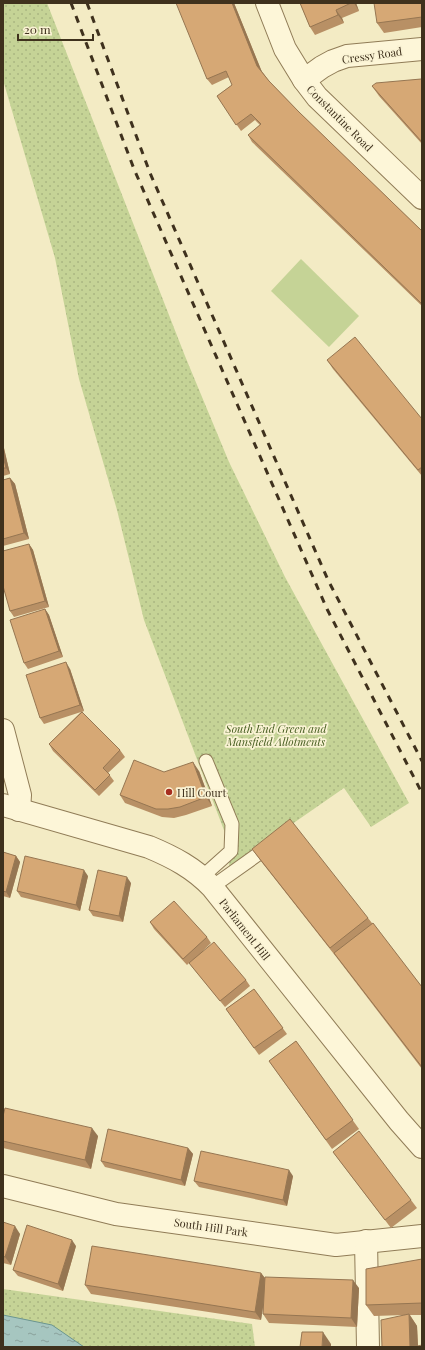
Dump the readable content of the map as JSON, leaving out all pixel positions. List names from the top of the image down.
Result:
{
  "streets": {
    "street": [
      "Cressy Road",
      "Constantine Road",
      "Parliament Hill",
      "South Hill Park"
    ]
  },
  "crossings": [
    ["Cressy Road", "Constantine Road"]
  ],
  "parks": ["South End Green and Mansfield Allotments"],
  "places": ["Hill Court"],
  "scale_bar": "20 m"
}
